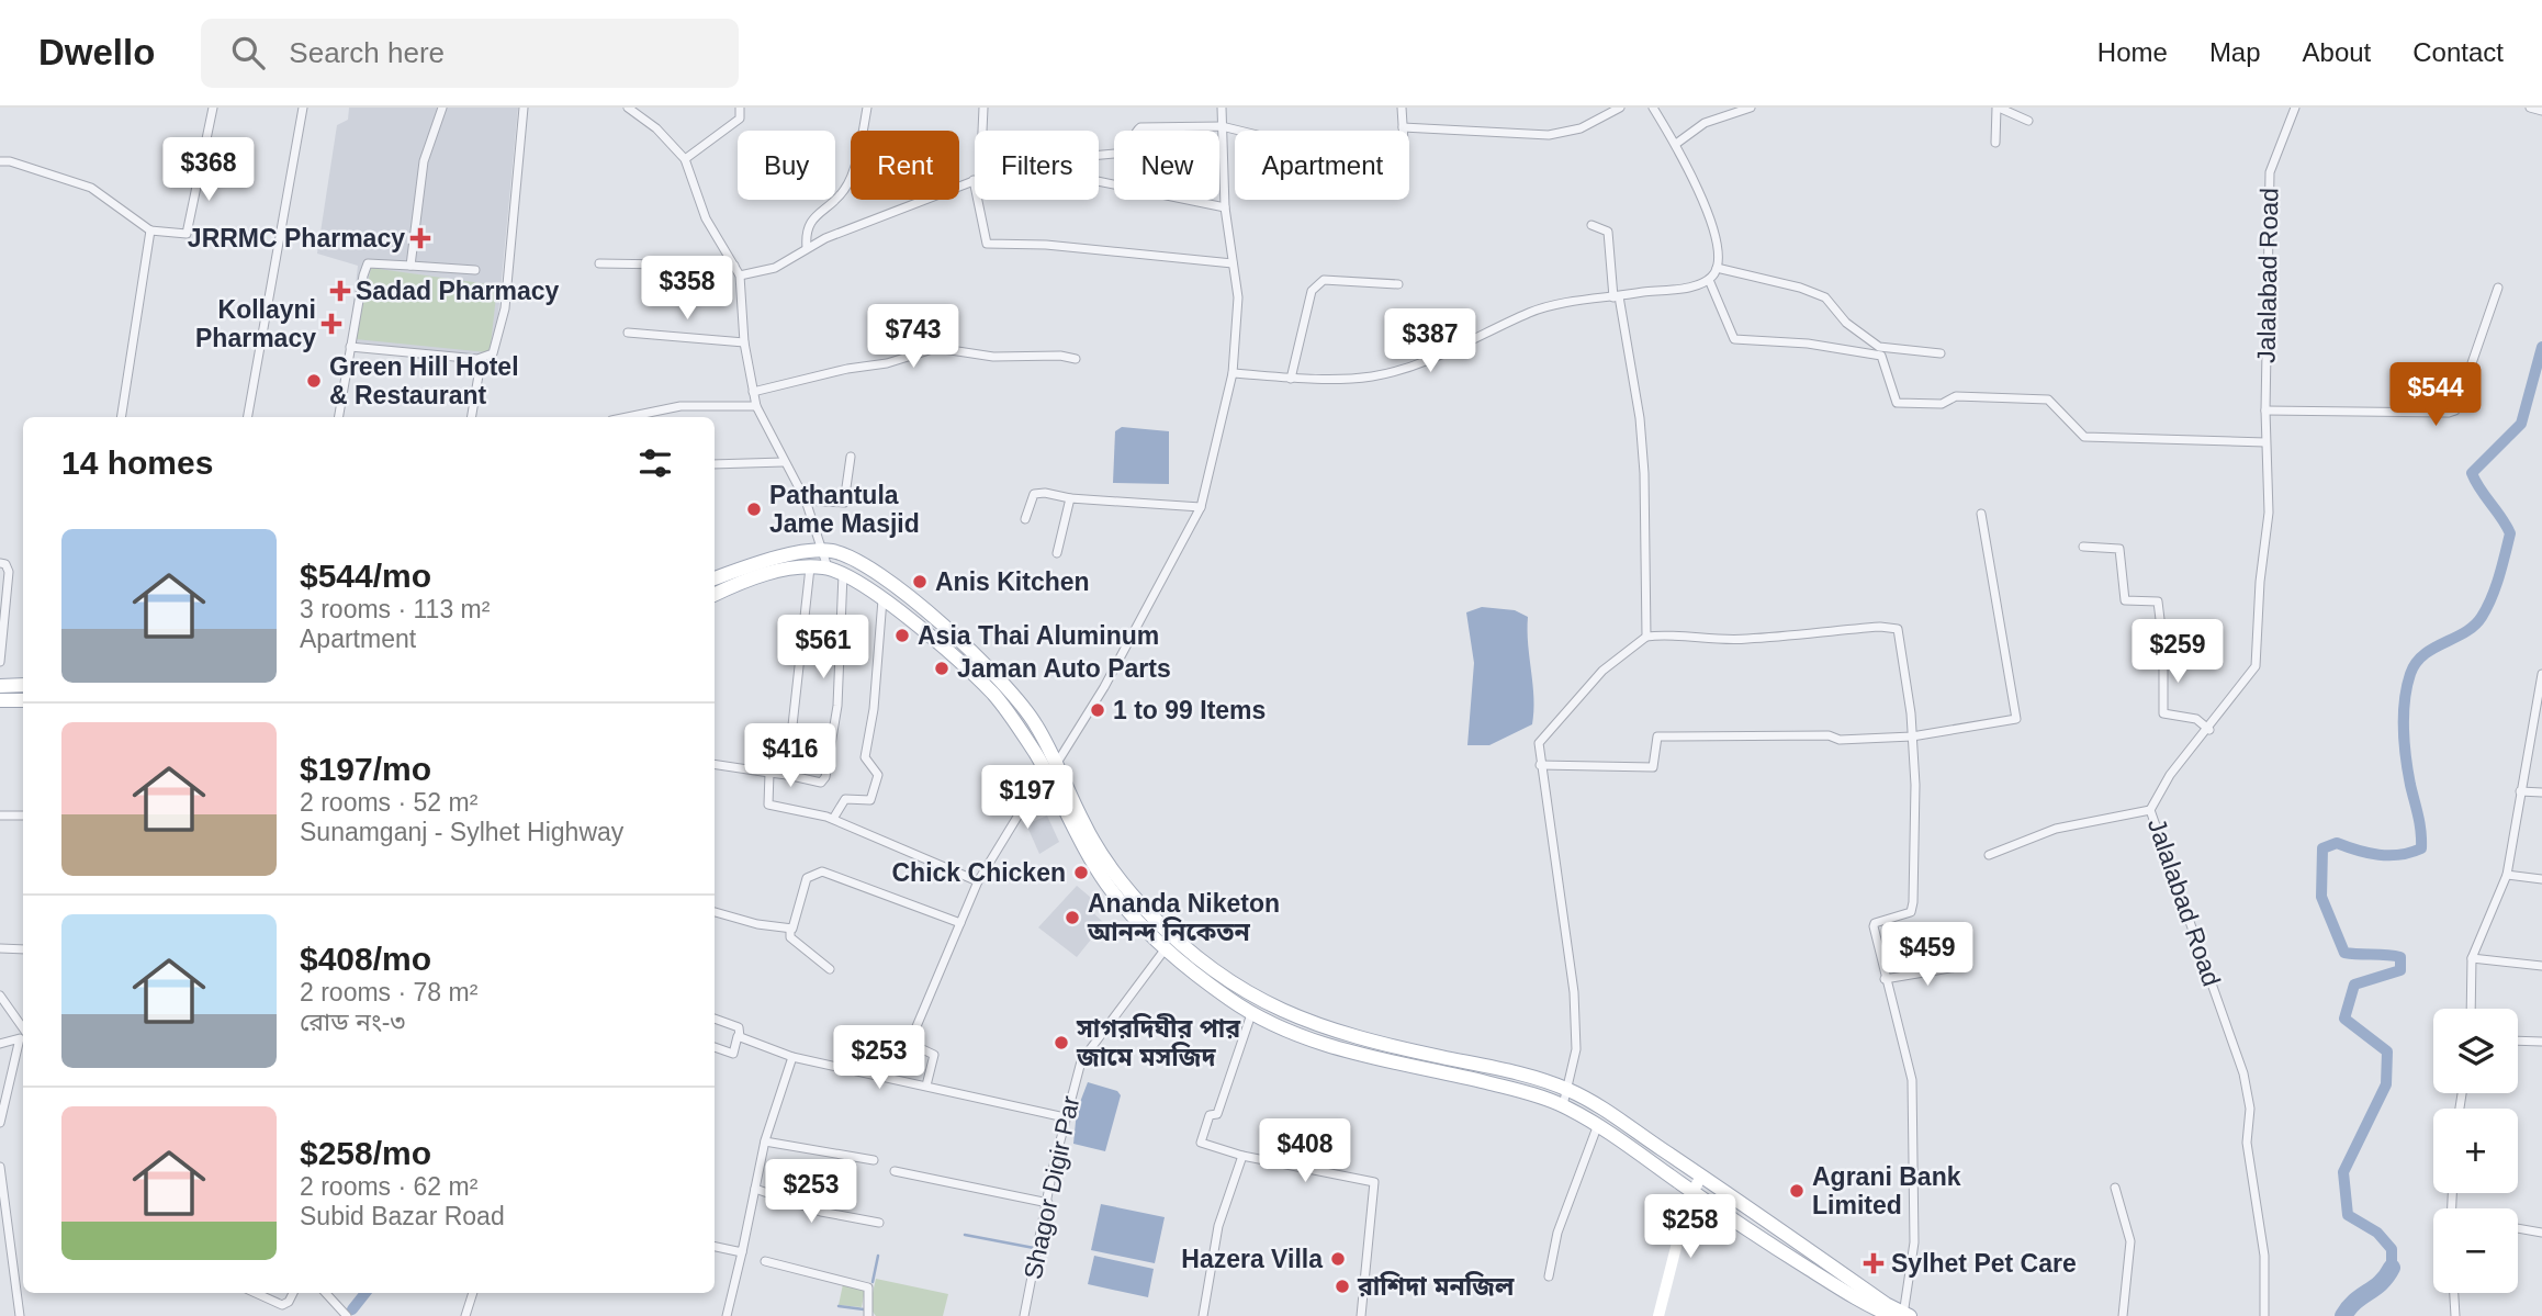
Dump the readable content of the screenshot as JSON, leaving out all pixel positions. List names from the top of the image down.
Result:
{
  "streets": {
    "street": ["Jalalabad Road", "Shagor Digir Par"]
  },
  "places": {
    "health": [
      "JRRMC Pharmacy",
      "Sadad Pharmacy",
      "Kollayni Pharmacy",
      "Sylhet Pet Care"
    ],
    "other": [
      "Green Hill Hotel & Restaurant",
      "Pathantula Jame Masjid",
      "Anis Kitchen",
      "Asia Thai Aluminum",
      "Jaman Auto Parts",
      "1 to 99 Items",
      "Chick Chicken",
      "Ananda Niketon আনন্দ নিকেতন",
      "সাগরদিঘীর পার জামে মসজিদ",
      "Agrani Bank Limited",
      "Hazera Villa",
      "রাশিদা মনজিল"
    ]
  },
  "page": {
    "header": "Dwello",
    "search": "Search here",
    "nav": [
      "Home",
      "Map",
      "About",
      "Contact"
    ],
    "chip": [
      "Buy",
      "Rent",
      "Filters",
      "New",
      "Apartment"
    ],
    "price": [
      "$368",
      "$358",
      "$743",
      "$387",
      "$544",
      "$561",
      "$259",
      "$416",
      "$197",
      "$459",
      "$253",
      "$408",
      "$253",
      "$258"
    ],
    "heading": "14 homes",
    "list": [
      {
        "name": "$544/mo",
        "note": "3 rooms · 113 m² · Apartment"
      },
      {
        "name": "$197/mo",
        "note": "2 rooms · 52 m² · Sunamganj - Sylhet Highway"
      },
      {
        "name": "$408/mo",
        "note": "2 rooms · 78 m² · রোড নং-৩"
      },
      {
        "name": "$258/mo",
        "note": "2 rooms · 62 m² · Subid Bazar Road"
      }
    ],
    "map_buttons": ["+", "−"]
  }
}
